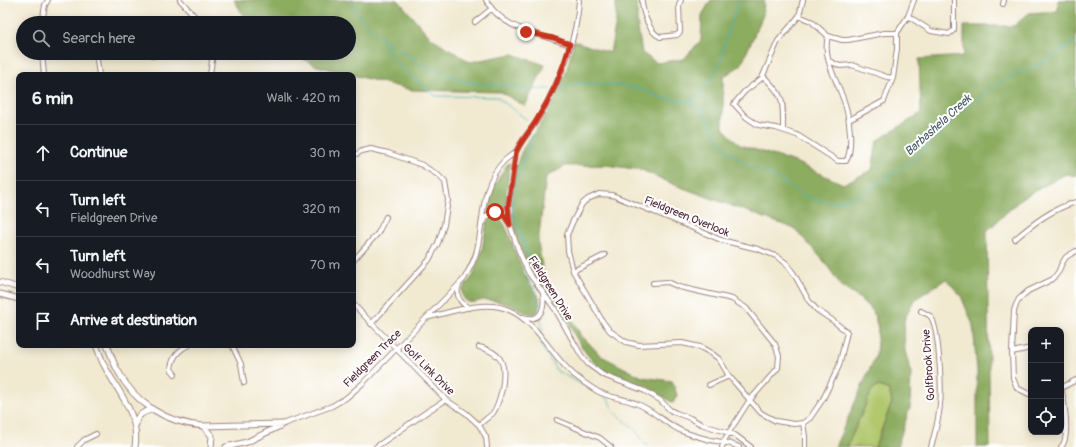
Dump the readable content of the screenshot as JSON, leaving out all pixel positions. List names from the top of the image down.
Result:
{
  "streets": {
    "street": [
      "Fieldgreen Overlook",
      "Fieldgreen Drive",
      "Fieldgreen Trace",
      "Golfbrook Drive",
      "Golf Link Drive"
    ]
  },
  "crossings": [
    ["Fieldgreen Drive", "Fieldgreen Trace"],
    ["Fieldgreen Trace", "Golf Link Drive"]
  ],
  "water": ["Barbashela Creek"],
  "page": {
    "search": "Search here",
    "heading": ["6 min", "Walk · 420 m"],
    "list": [
      ["Continue", "30 m"],
      ["Turn left", "Fieldgreen Drive", "320 m"],
      ["Turn left", "Woodhurst Way", "70 m"],
      "Arrive at destination"
    ],
    "map_buttons": ["+", "−"]
  }
}
